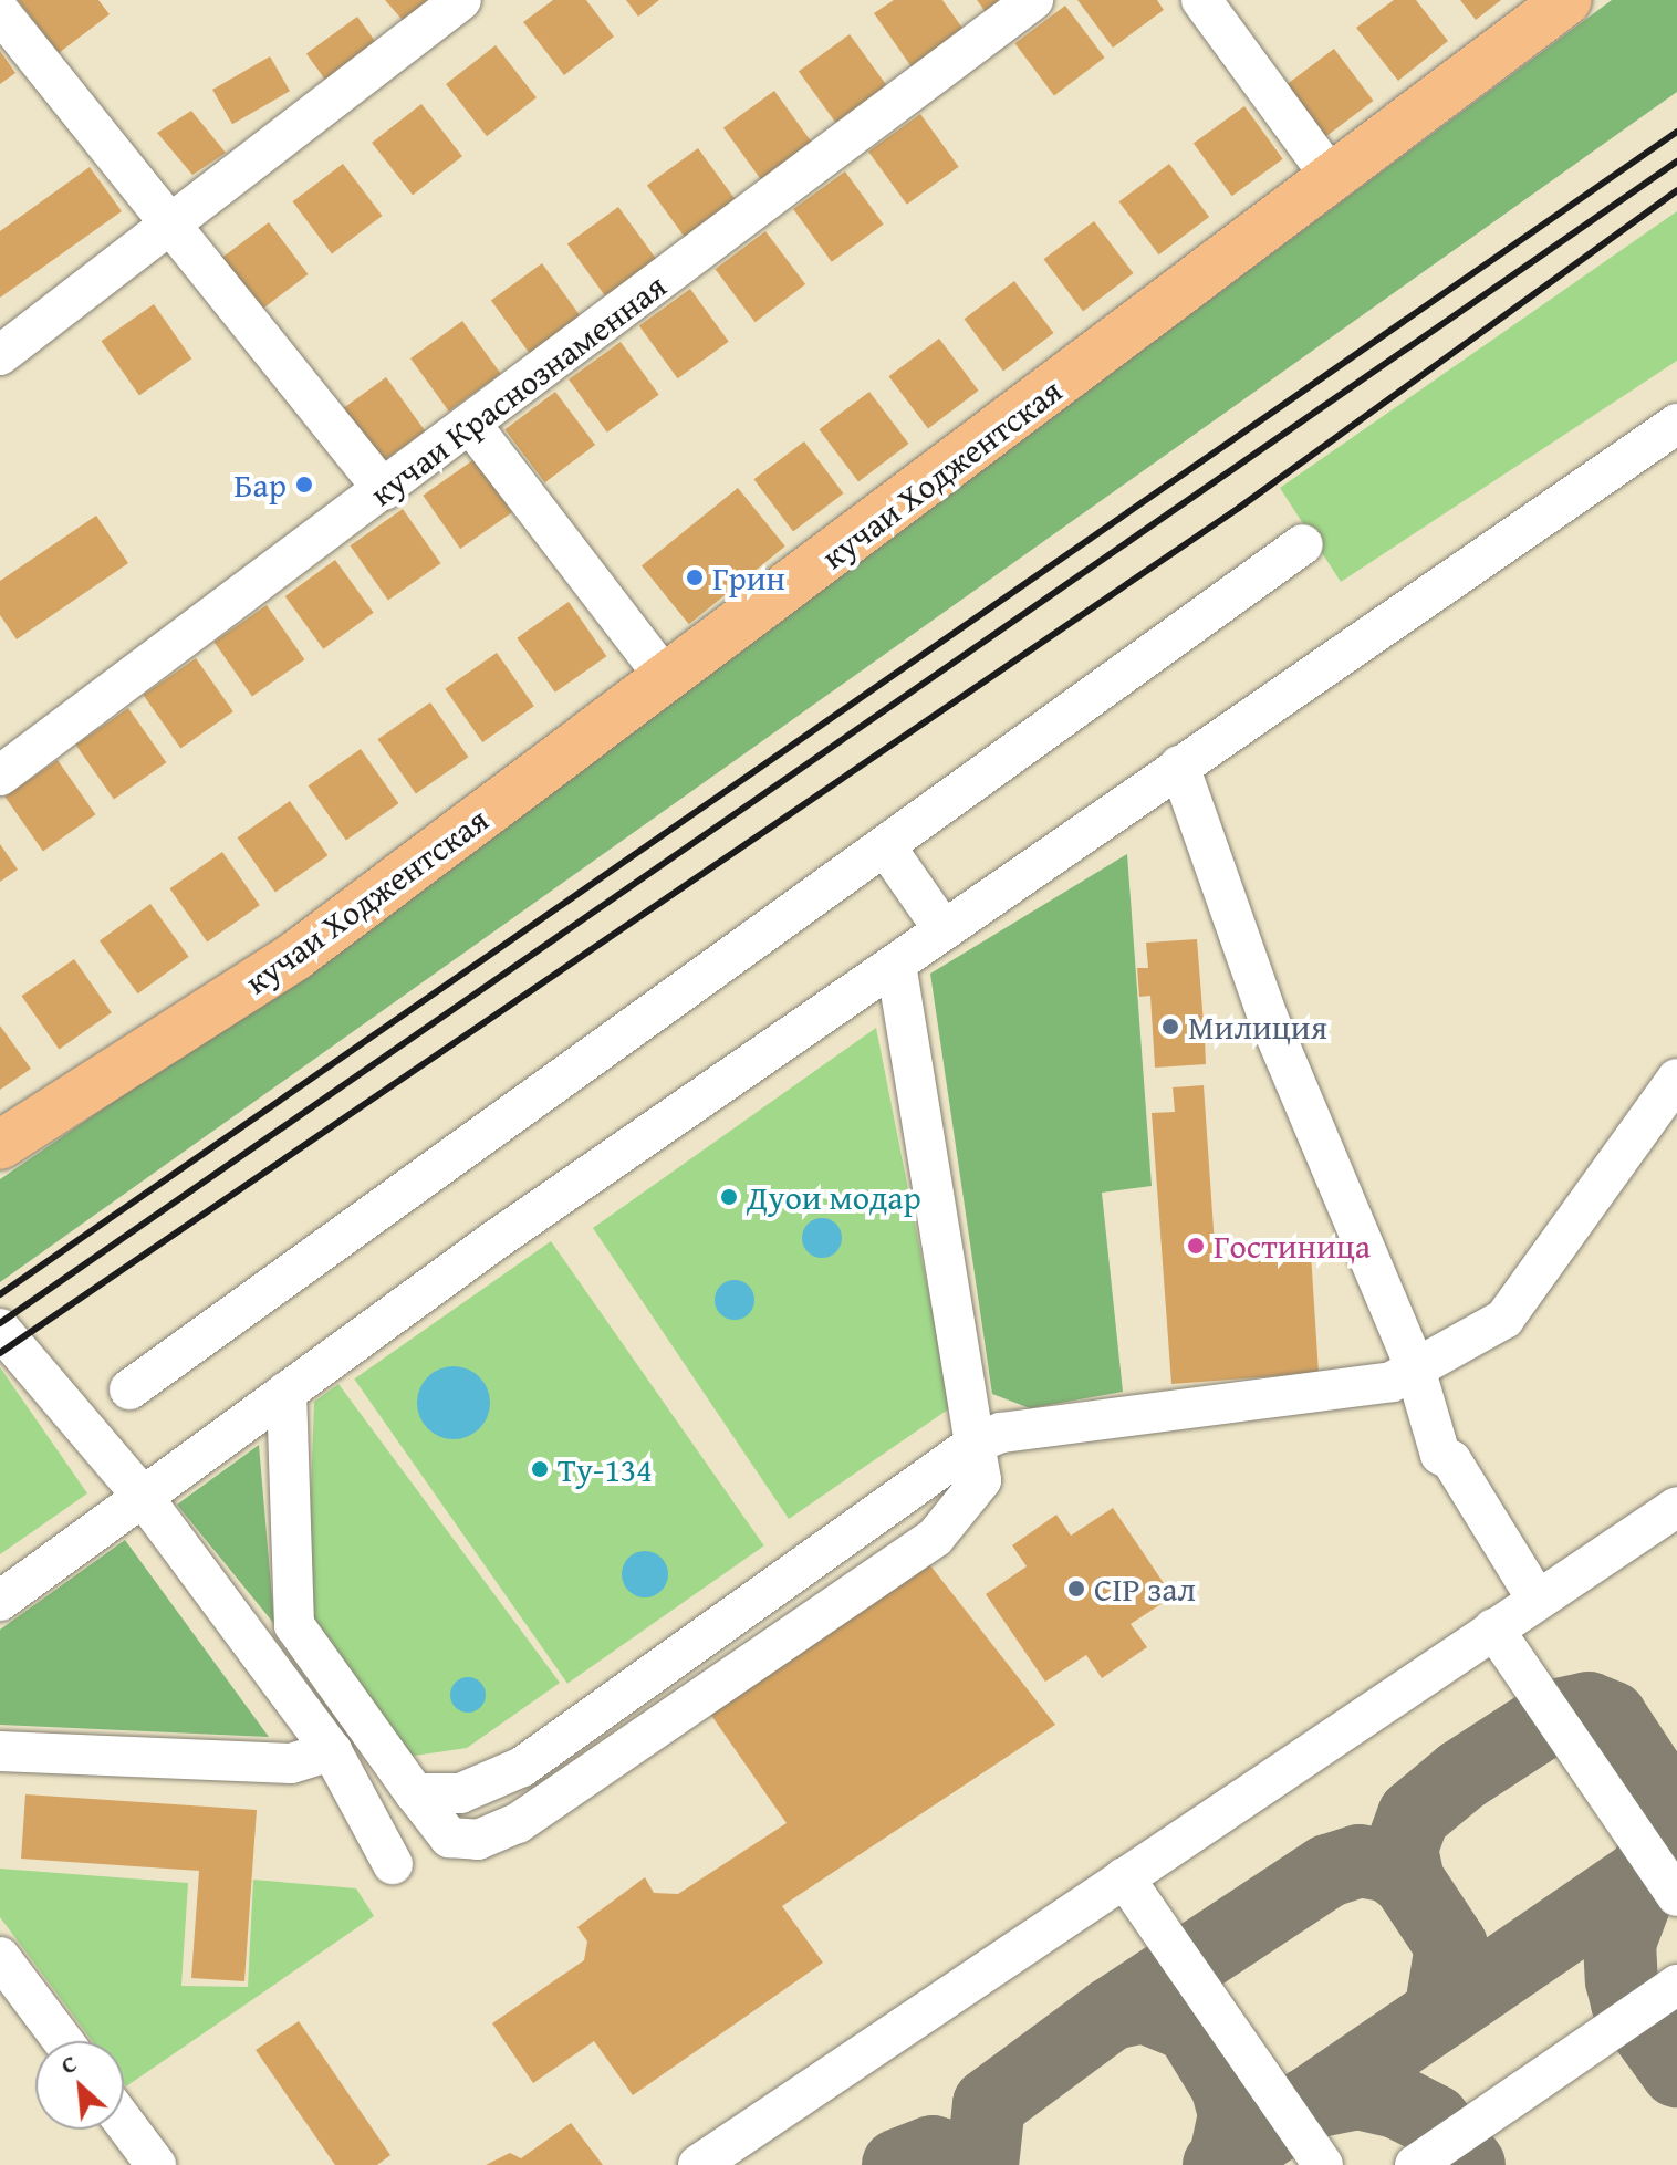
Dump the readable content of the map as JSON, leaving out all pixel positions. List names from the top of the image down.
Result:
{
  "streets": {
    "main road": ["кучаи Ходжентская"],
    "street": ["кучаи Краснознаменная"]
  },
  "places": [
    "Бар",
    "Грин",
    "Милиция",
    "Дуои модар",
    "Гостиница",
    "Ту-134",
    "CIP зал"
  ],
  "north": "top left"
}
